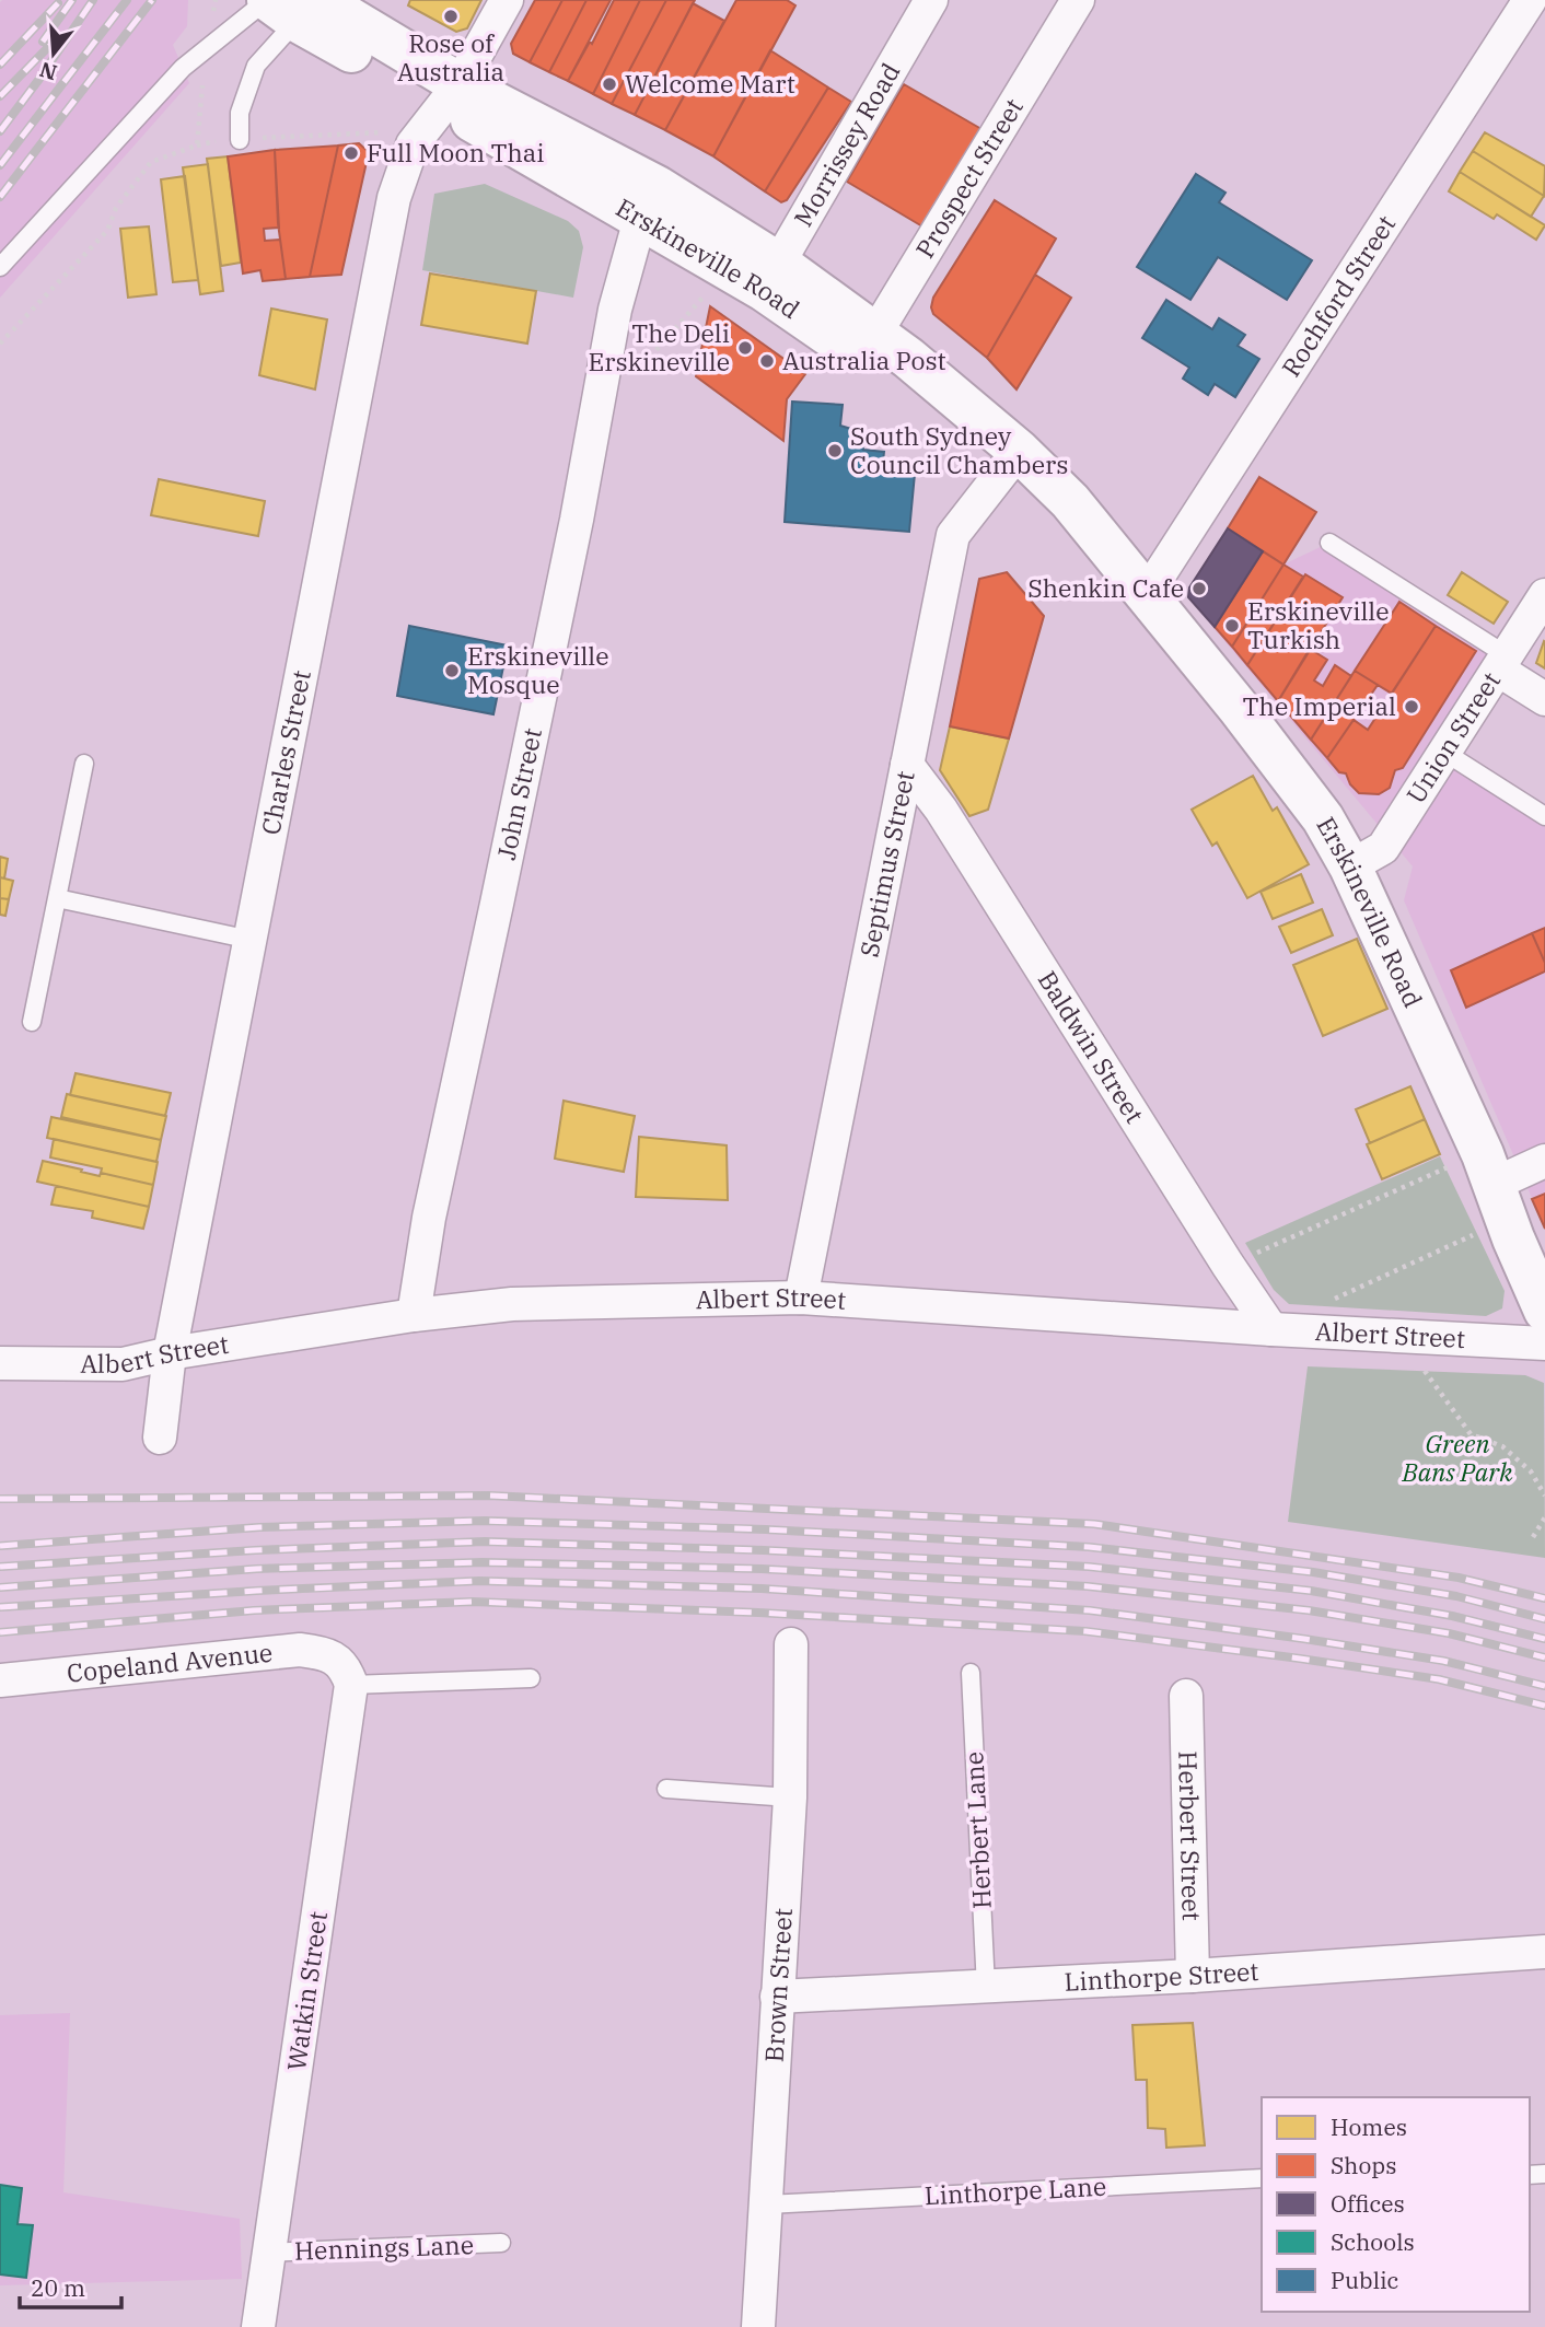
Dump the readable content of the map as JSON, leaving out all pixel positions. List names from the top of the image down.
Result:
{
  "streets": {
    "main road": ["Erskineville Road"],
    "street": [
      "Morrissey Road",
      "Prospect Street",
      "Rochford Street",
      "Union Street",
      "Charles Street",
      "John Street",
      "Septimus Street",
      "Baldwin Street",
      "Albert Street",
      "Copeland Avenue",
      "Herbert Street",
      "Linthorpe Street",
      "Brown Street",
      "Watkin Street"
    ],
    "lane": ["Herbert Lane", "Linthorpe Lane", "Hennings Lane"]
  },
  "crossings": [
    ["Morrissey Road", "Erskineville Road"],
    ["Prospect Street", "Erskineville Road"],
    ["Erskineville Road", "Rochford Street"],
    ["Erskineville Road", "Union Street"],
    ["Erskineville Road", "Charles Street"],
    ["Erskineville Road", "John Street"],
    ["Erskineville Road", "Septimus Street"],
    ["Charles Street", "Albert Street"],
    ["John Street", "Albert Street"],
    ["Septimus Street", "Baldwin Street"],
    ["Septimus Street", "Albert Street"],
    ["Baldwin Street", "Albert Street"],
    ["Copeland Avenue", "Watkin Street"],
    ["Herbert Lane", "Linthorpe Street"],
    ["Herbert Street", "Linthorpe Street"],
    ["Linthorpe Street", "Brown Street"],
    ["Brown Street", "Linthorpe Lane"],
    ["Watkin Street", "Hennings Lane"]
  ],
  "parks": ["Green Bans Park"],
  "places": [
    "Rose of Australia",
    "Welcome Mart",
    "Full Moon Thai",
    "The Deli Erskineville",
    "Australia Post",
    "South Sydney Council Chambers",
    "Shenkin Cafe",
    "Erskineville Turkish",
    "Erskineville Mosque",
    "The Imperial"
  ],
  "legend": [
    "Homes",
    "Shops",
    "Offices",
    "Schools",
    "Public"
  ],
  "scale_bar": "20 m",
  "north": "bottom"
}
